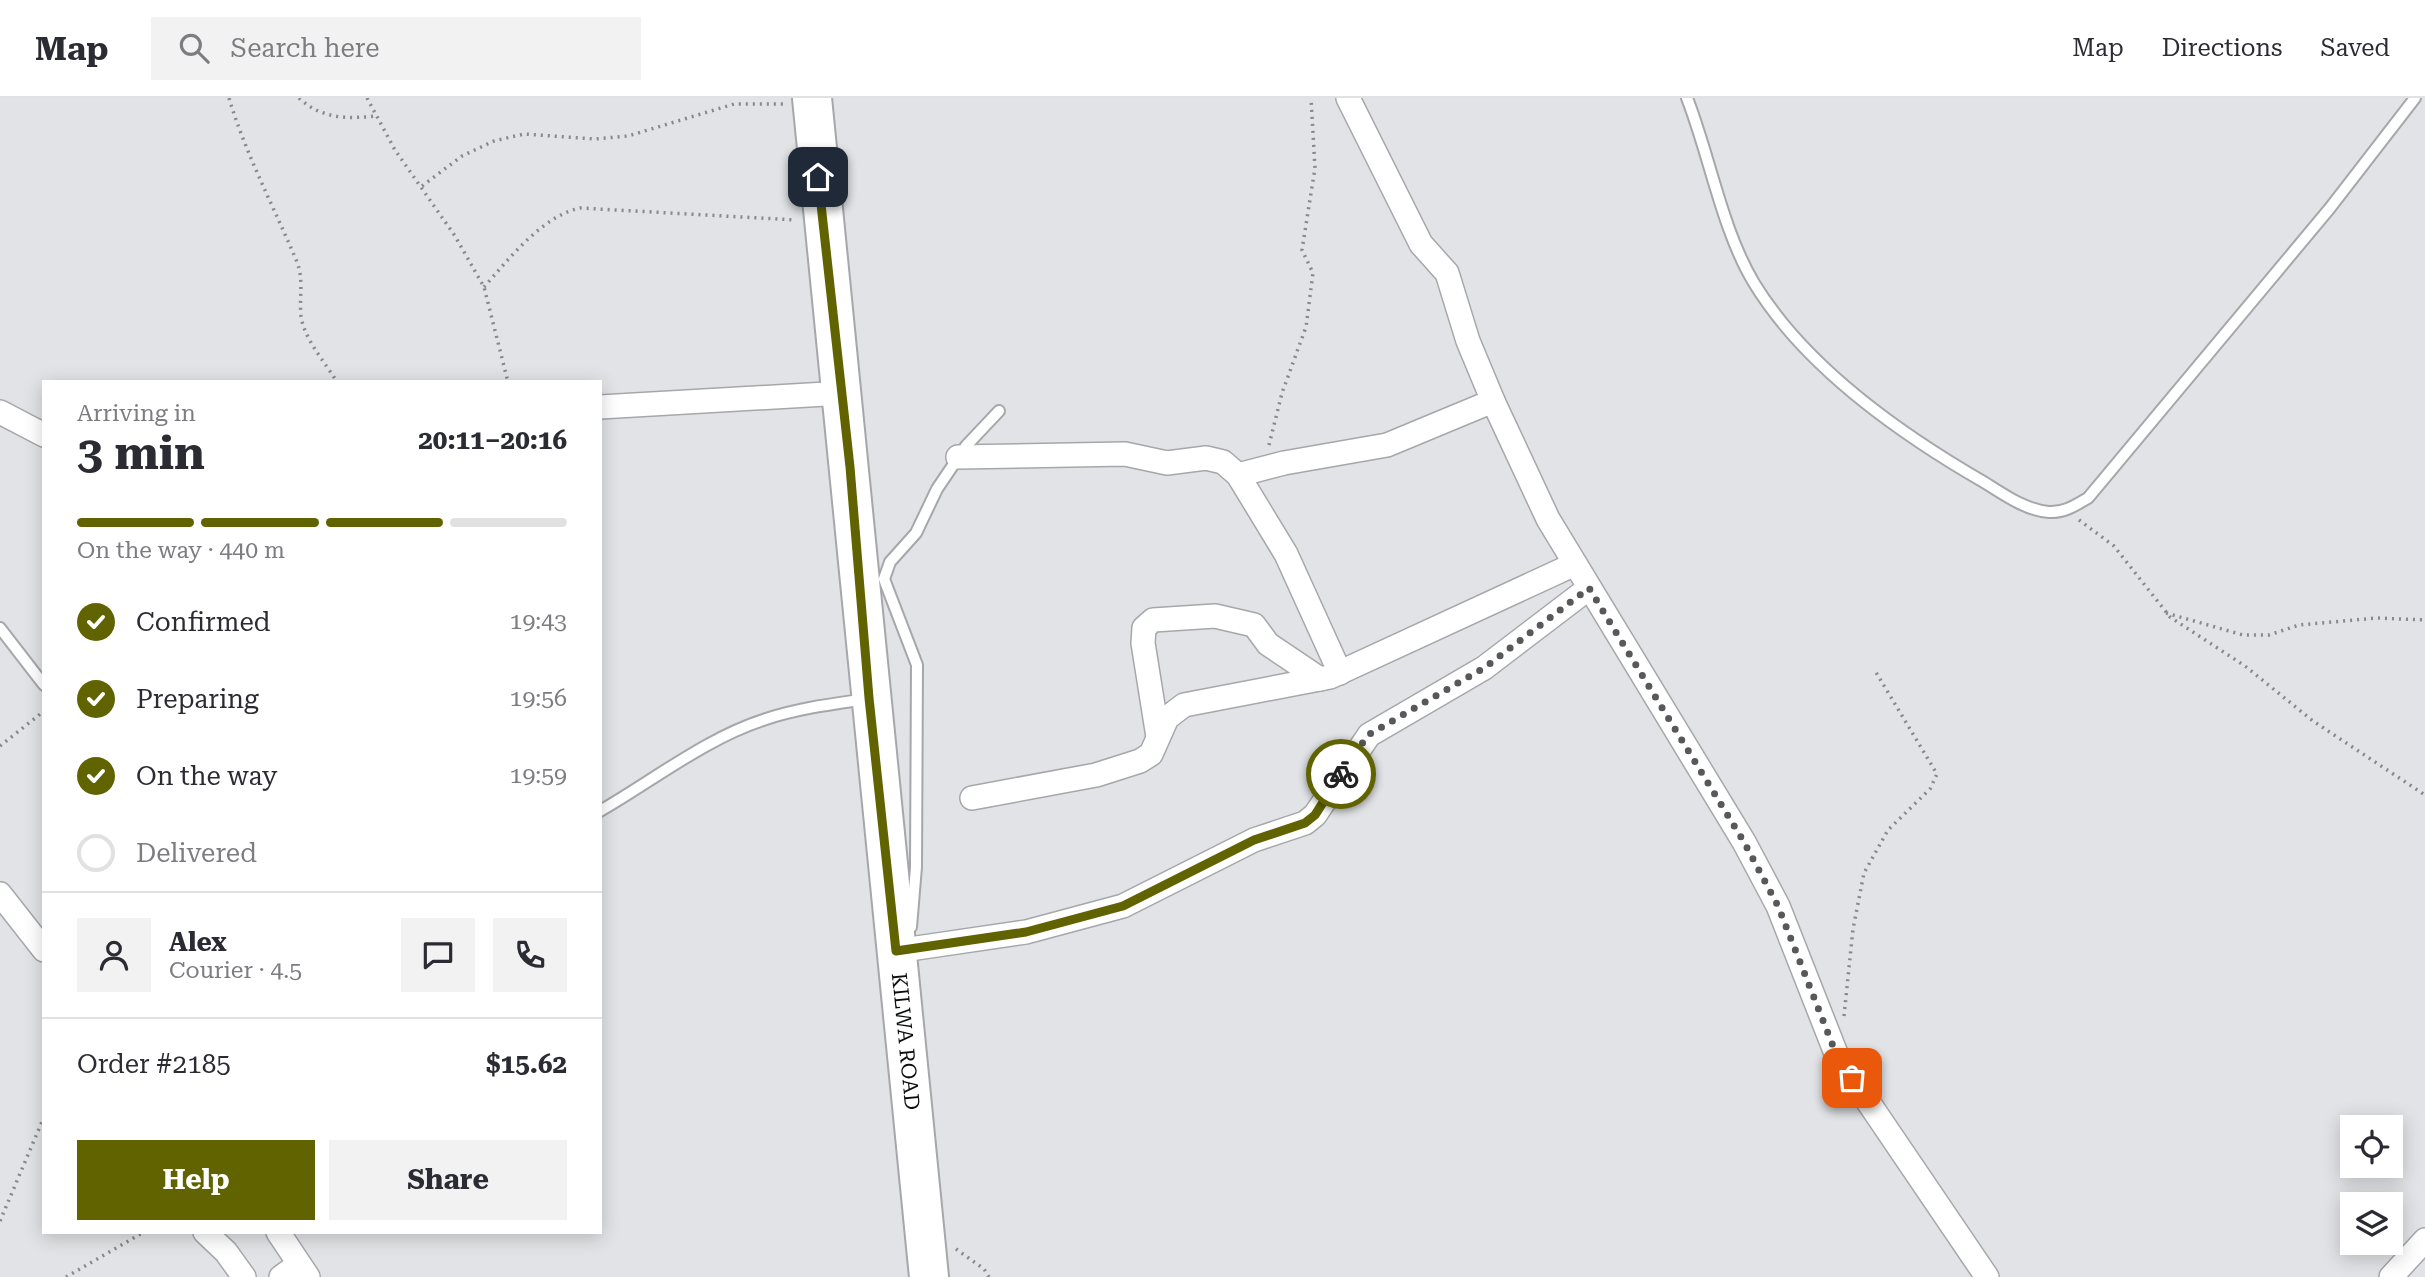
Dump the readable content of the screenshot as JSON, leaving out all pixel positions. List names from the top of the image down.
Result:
{
  "streets": {
    "highway": ["KILWA ROAD"]
  },
  "page": {
    "header": "Map",
    "search": "Search here",
    "nav": ["Map", "Directions", "Saved"],
    "heading": ["3 min", "Arriving in", "20:11–20:16"],
    "panel": [
      "Alex",
      "Courier · 4.5",
      "Order #2185",
      "$15.62"
    ],
    "bar": "On the way · 440 m",
    "list": [
      ["Confirmed", "19:43"],
      ["Preparing", "19:56"],
      ["On the way", "19:59"],
      "Delivered"
    ],
    "buttons": ["Help", "Share"]
  }
}
